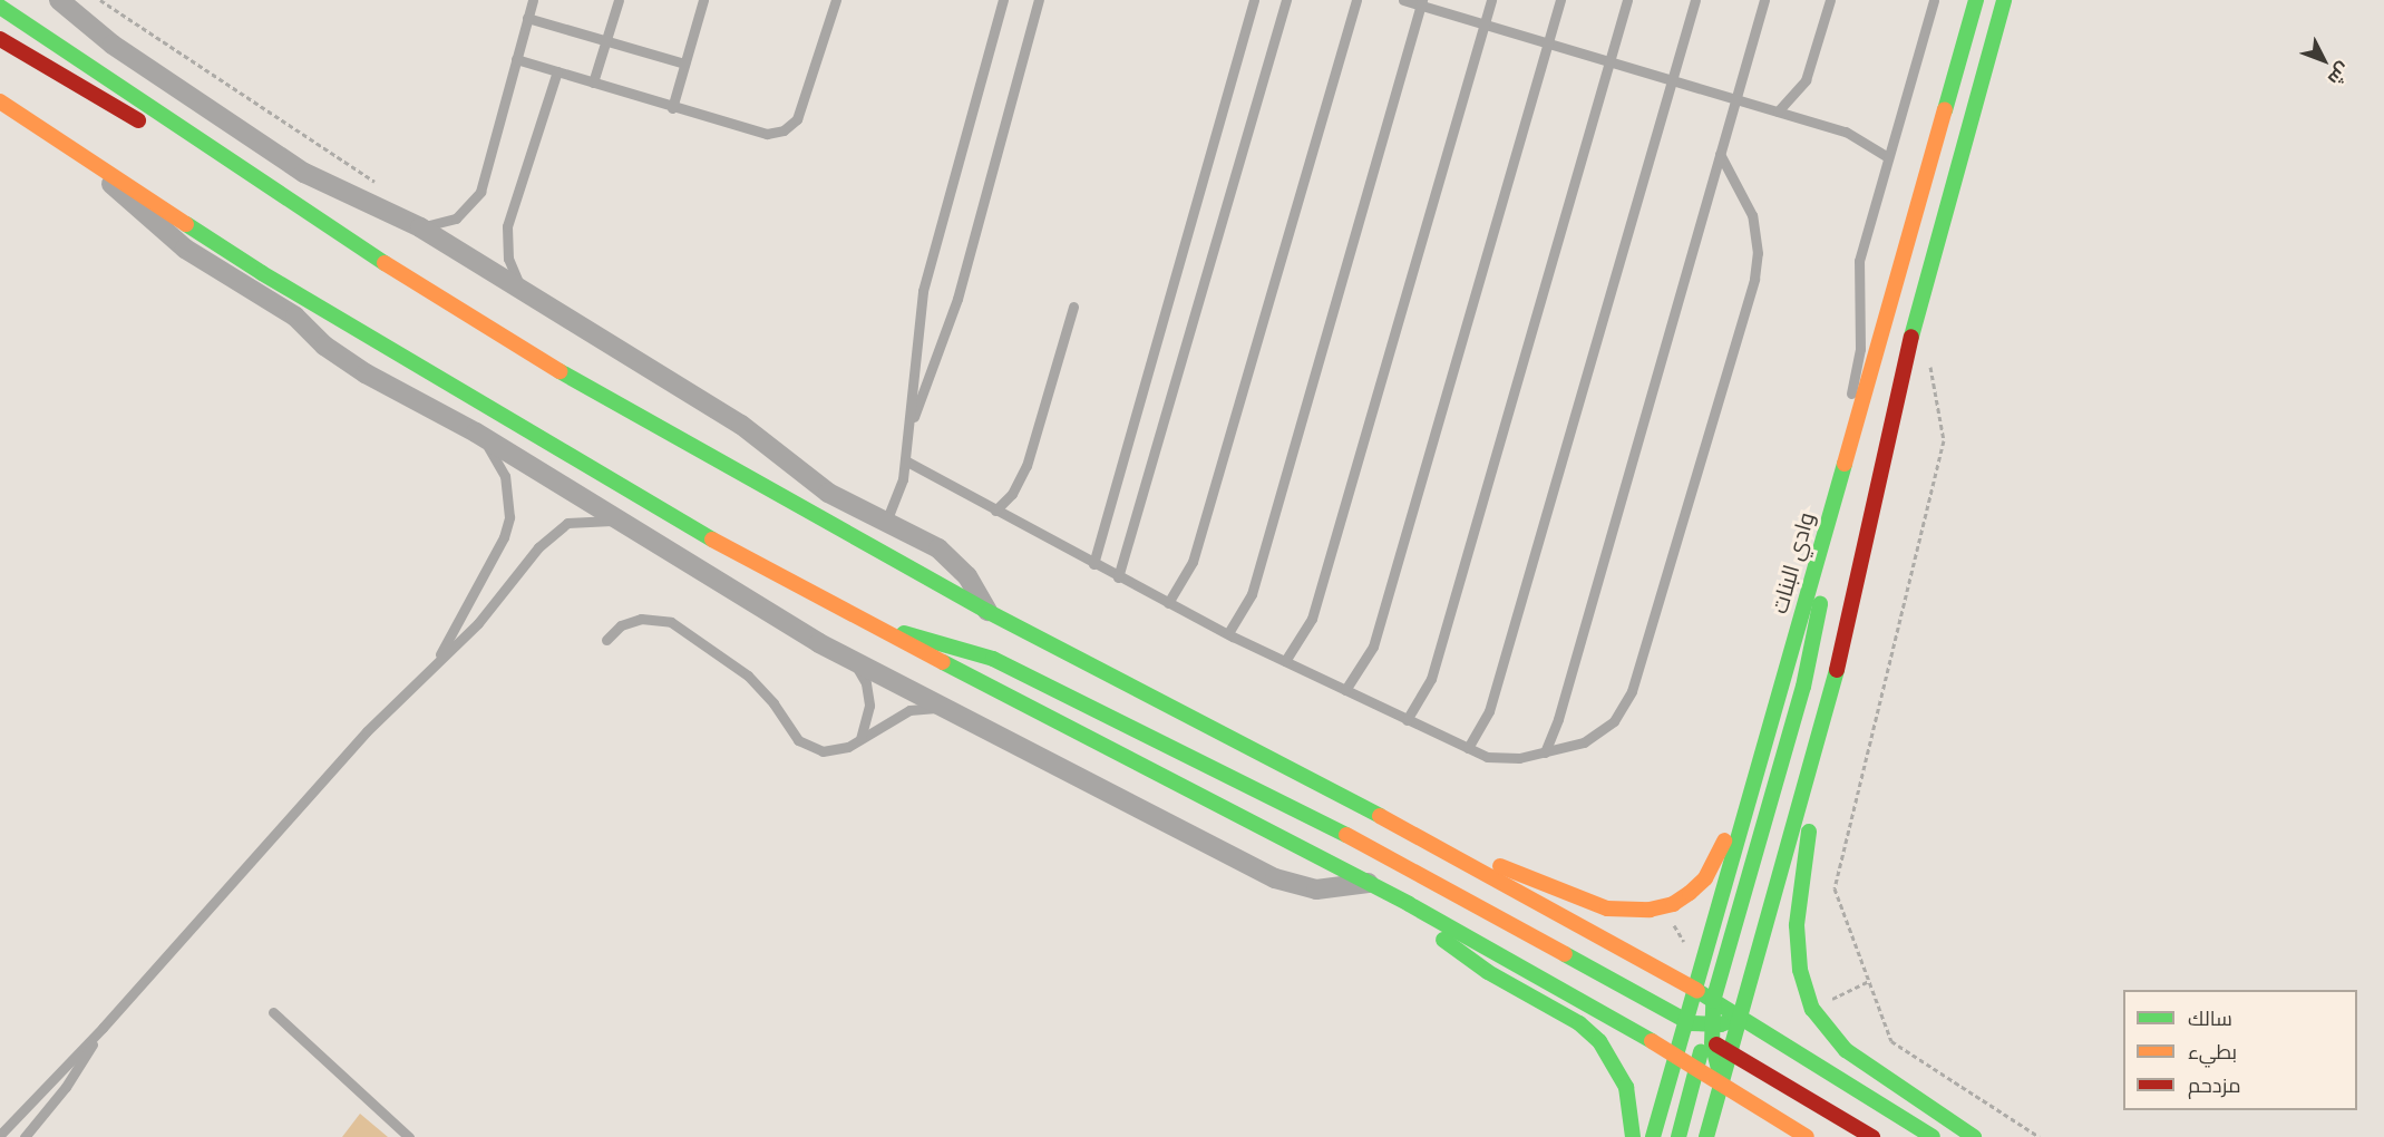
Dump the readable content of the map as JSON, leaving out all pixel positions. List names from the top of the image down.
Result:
{
  "streets": {
    "main road": ["وادي البنات"]
  },
  "legend": ["سالك", "بطيء", "مزدحم"],
  "north": "bottom right"
}
